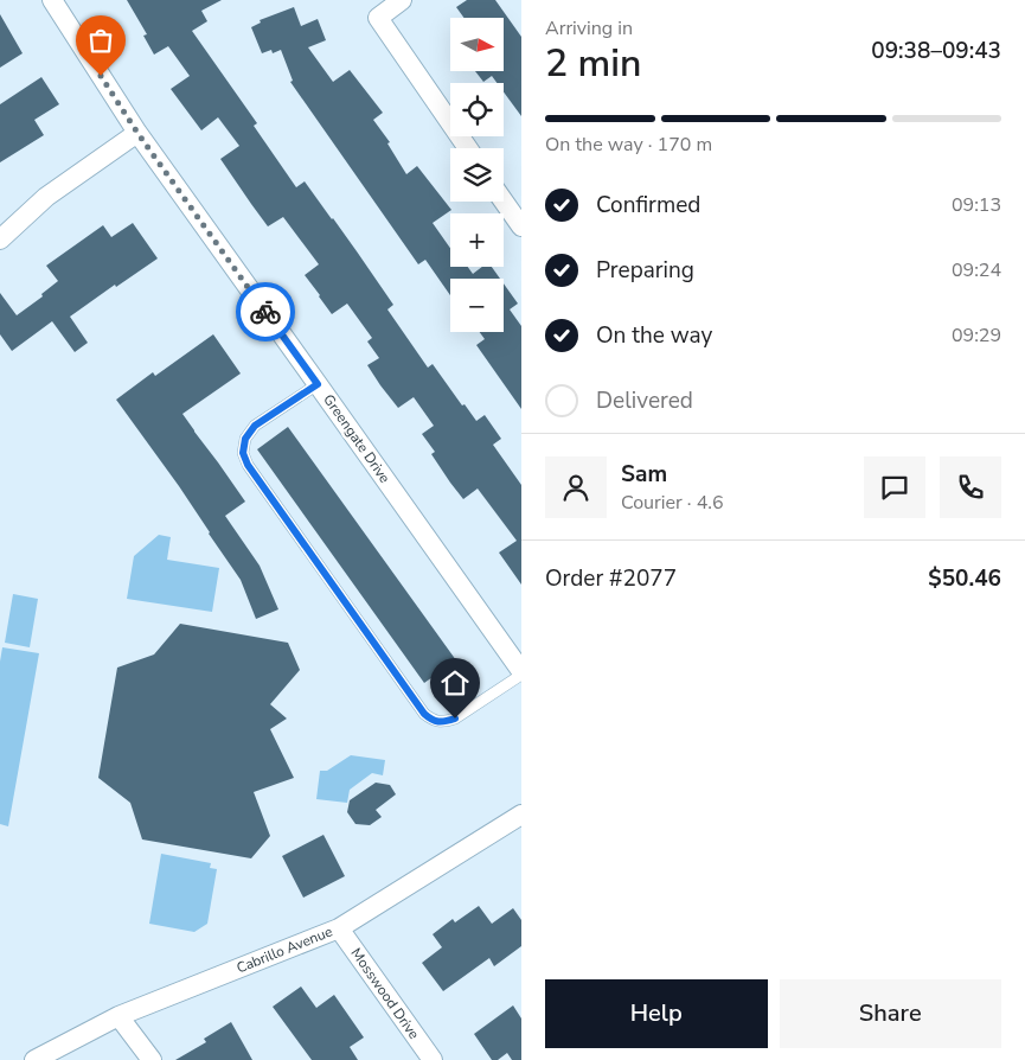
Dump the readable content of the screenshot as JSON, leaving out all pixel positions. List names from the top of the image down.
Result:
{
  "streets": {
    "street": ["Greengate Drive", "Cabrillo Avenue", "Mosswood Drive"]
  },
  "crossings": [
    ["Cabrillo Avenue", "Mosswood Drive"]
  ],
  "north": "right",
  "page": {
    "heading": ["2 min", "Arriving in", "09:38–09:43"],
    "panel": [
      "Sam",
      "Courier · 4.6",
      "Order #2077",
      "$50.46"
    ],
    "map_buttons": ["+", "−"],
    "bar": "On the way · 170 m",
    "list": [
      ["Confirmed", "09:13"],
      ["Preparing", "09:24"],
      ["On the way", "09:29"],
      "Delivered"
    ],
    "buttons": ["Help", "Share"]
  }
}
